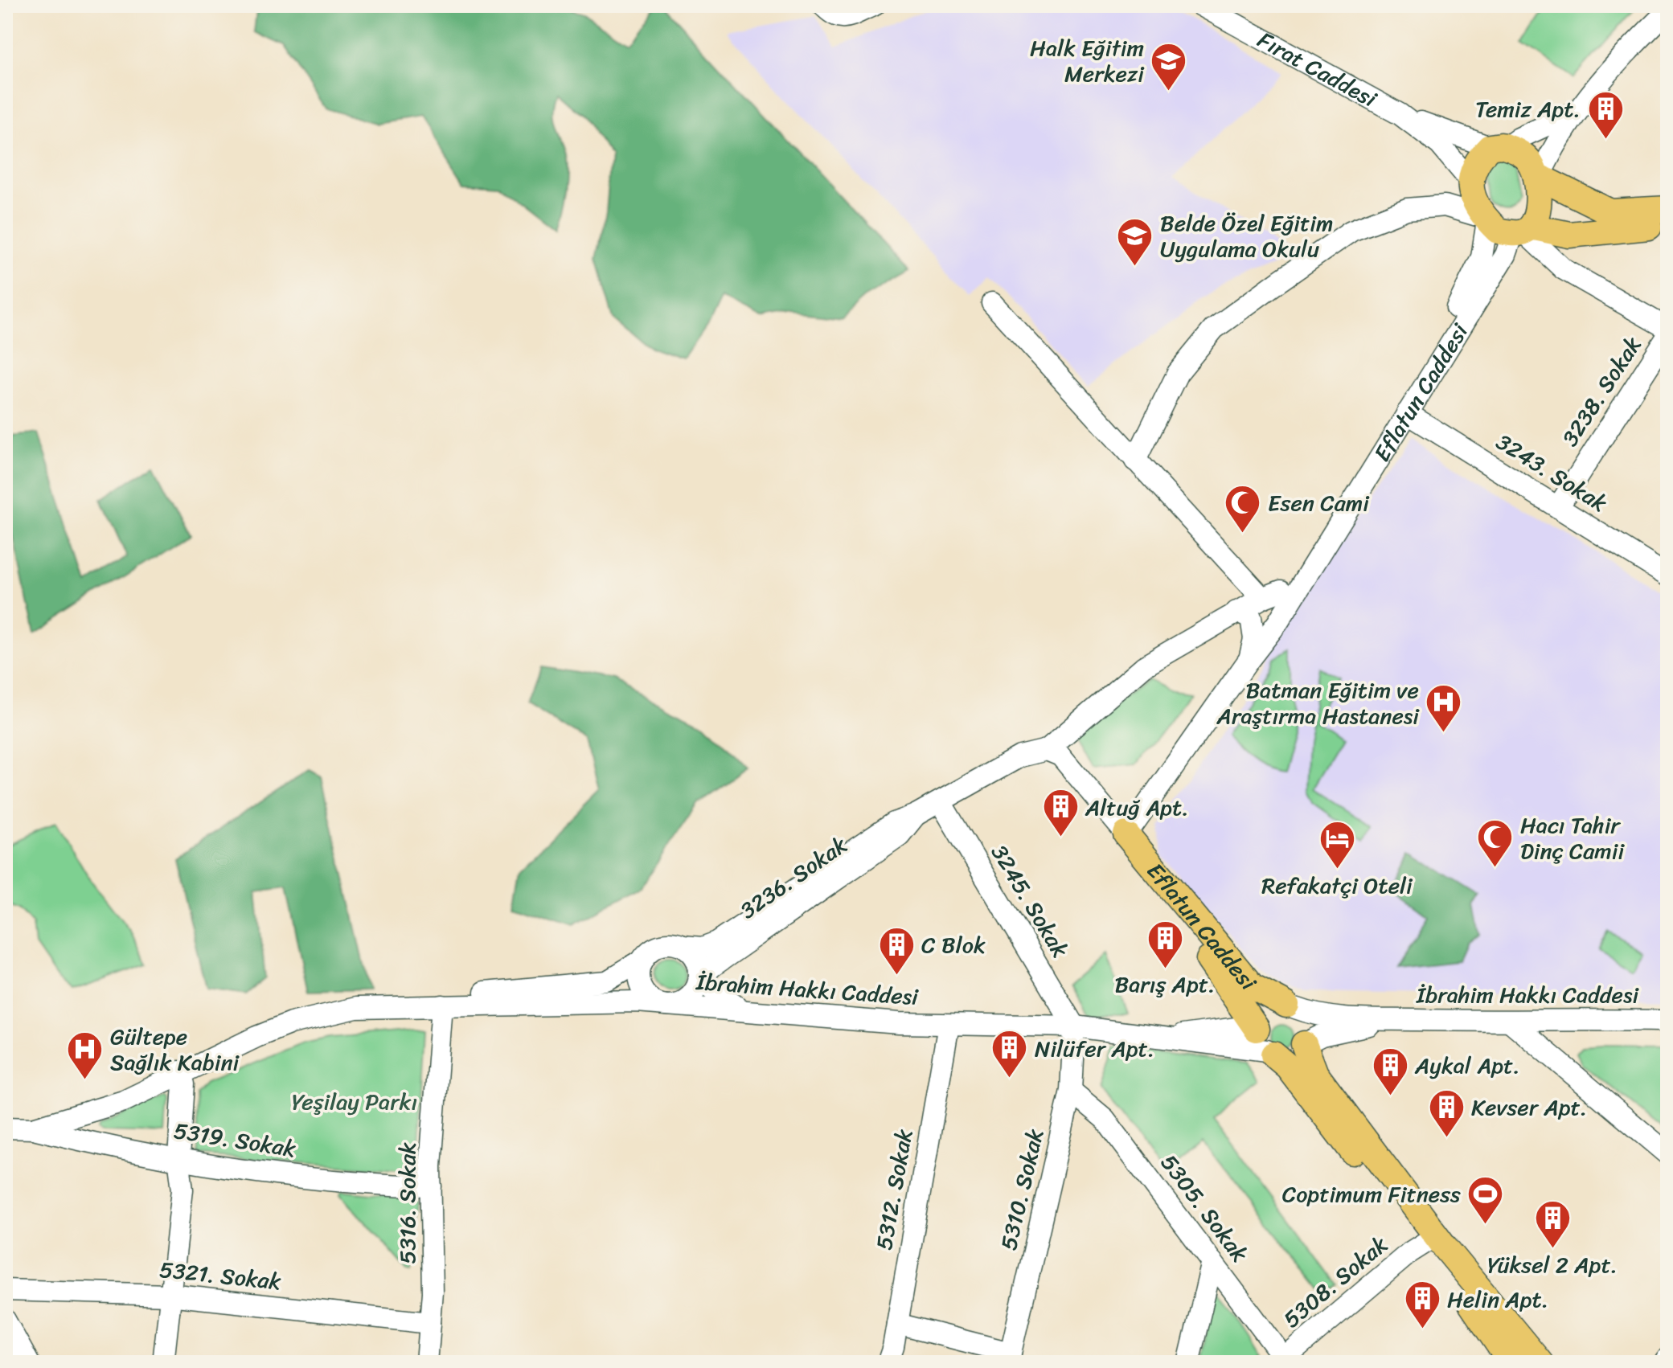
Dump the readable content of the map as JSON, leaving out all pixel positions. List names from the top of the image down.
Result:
{
  "streets": {
    "main road": ["Eflatun Caddesi"],
    "street": [
      "Fırat Caddesi",
      "3238. Sokak",
      "3243. Sokak",
      "3236. Sokak",
      "3245. Sokak",
      "İbrahim Hakkı Caddesi",
      "5319. Sokak",
      "5312. Sokak",
      "5310. Sokak",
      "5316. Sokak",
      "5305. Sokak",
      "5321. Sokak",
      "5308. Sokak"
    ]
  },
  "crossings": [
    ["Eflatun Caddesi", "3243. Sokak"],
    ["Eflatun Caddesi", "İbrahim Hakkı Caddesi"],
    ["Eflatun Caddesi", "5308. Sokak"],
    ["3238. Sokak", "3243. Sokak"],
    ["3236. Sokak", "3245. Sokak"],
    ["3236. Sokak", "İbrahim Hakkı Caddesi"],
    ["3245. Sokak", "İbrahim Hakkı Caddesi"],
    ["3245. Sokak", "5310. Sokak"],
    ["İbrahim Hakkı Caddesi", "5319. Sokak"],
    ["İbrahim Hakkı Caddesi", "5312. Sokak"],
    ["İbrahim Hakkı Caddesi", "5310. Sokak"],
    ["İbrahim Hakkı Caddesi", "5316. Sokak"],
    ["5319. Sokak", "5316. Sokak"],
    ["5310. Sokak", "5305. Sokak"],
    ["5316. Sokak", "5321. Sokak"],
    ["5305. Sokak", "5308. Sokak"]
  ],
  "parks": ["Yeşilay Parkı"],
  "places": {
    "school or university": ["Halk Eğitim Merkezi", "Belde Özel Eğitim Uygulama Okulu"],
    "building": [
      "Temiz Apt.",
      "Altuğ Apt.",
      "Barış Apt.",
      "C Blok",
      "Nilüfer Apt.",
      "Aykal Apt.",
      "Kevser Apt.",
      "Yüksel 2 Apt.",
      "Helin Apt."
    ],
    "mosque": ["Esen Cami", "Hacı Tahir Dinç Camii"],
    "hospital": ["Batman Eğitim ve Araştırma Hastanesi", "Gültepe Sağlık Kabini"],
    "hotel": ["Refakatçi Oteli"],
    "sports": ["Coptimum Fitness"]
  }
}
